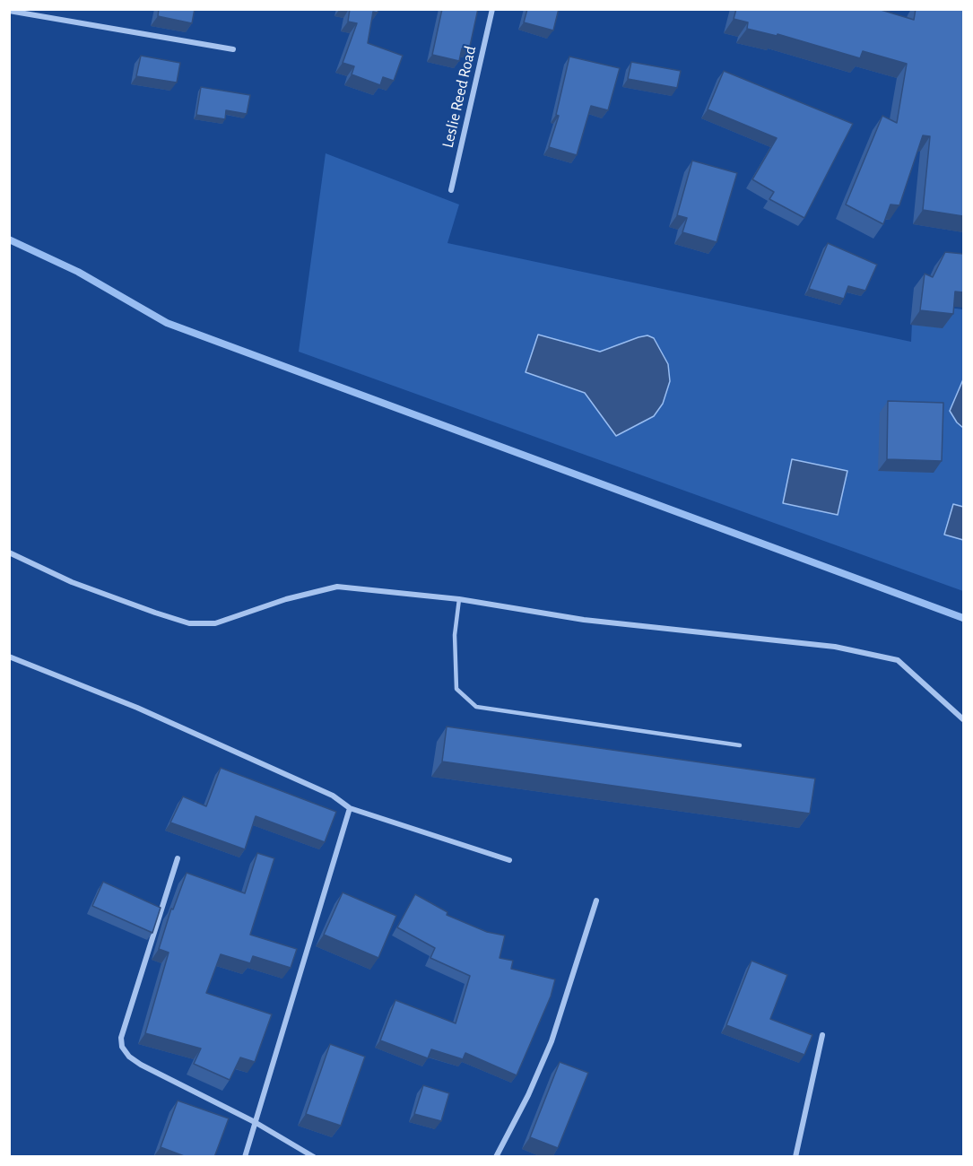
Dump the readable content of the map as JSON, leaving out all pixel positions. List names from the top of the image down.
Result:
{
  "streets": {
    "street": ["Leslie Reed Road"]
  }
}
